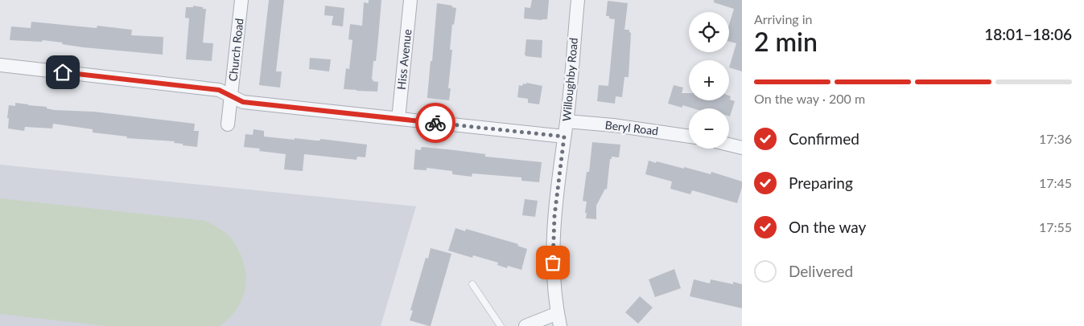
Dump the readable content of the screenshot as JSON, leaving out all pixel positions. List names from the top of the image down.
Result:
{
  "streets": {
    "street": [
      "Church Road",
      "Hiss Avenue",
      "Willoughby Road",
      "Beryl Road"
    ]
  },
  "crossings": [
    ["Willoughby Road", "Beryl Road"]
  ],
  "page": {
    "heading": ["2 min", "Arriving in", "18:01–18:06"],
    "map_buttons": ["+", "−"],
    "bar": "On the way · 200 m",
    "list": [
      ["Confirmed", "17:36"],
      ["Preparing", "17:45"],
      ["On the way", "17:55"],
      "Delivered"
    ]
  }
}
